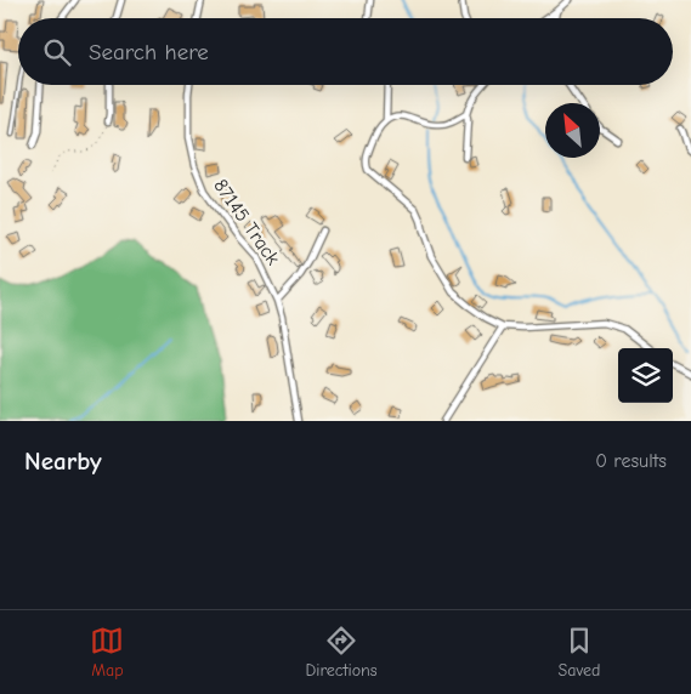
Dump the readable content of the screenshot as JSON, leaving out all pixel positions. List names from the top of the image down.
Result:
{
  "streets": {
    "street": ["87145 Track"]
  },
  "north": "top left",
  "page": {
    "search": "Search here",
    "heading": ["Nearby", "0 results"],
    "nav": ["Map", "Directions", "Saved"]
  }
}
